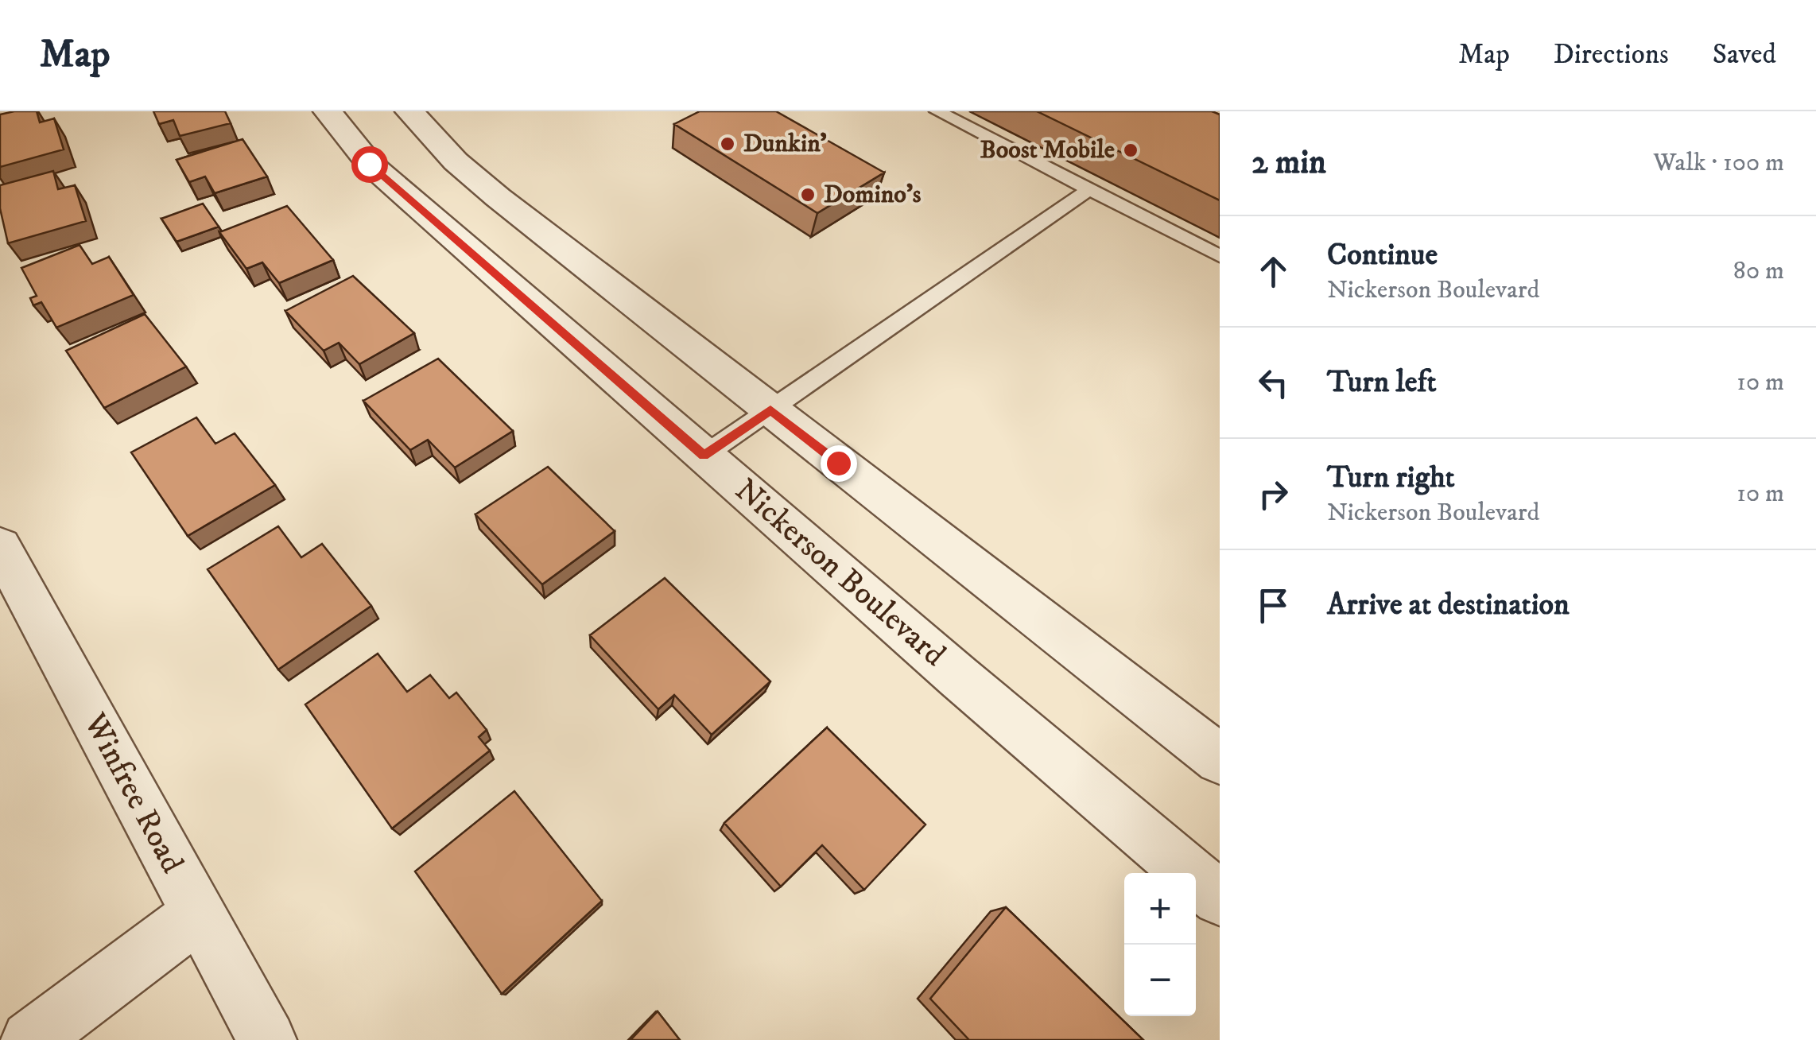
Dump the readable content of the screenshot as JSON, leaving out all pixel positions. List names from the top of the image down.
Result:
{
  "streets": {
    "street": ["Nickerson Boulevard", "Winfree Road"]
  },
  "places": ["Dunkin'", "Boost Mobile", "Domino's"],
  "page": {
    "header": "Map",
    "nav": ["Map", "Directions", "Saved"],
    "heading": ["2 min", "Walk · 100 m"],
    "list": [
      ["Continue", "Nickerson Boulevard", "80 m"],
      ["Turn left", "10 m"],
      ["Turn right", "Nickerson Boulevard", "10 m"],
      "Arrive at destination"
    ],
    "map_buttons": ["+", "−"]
  }
}
